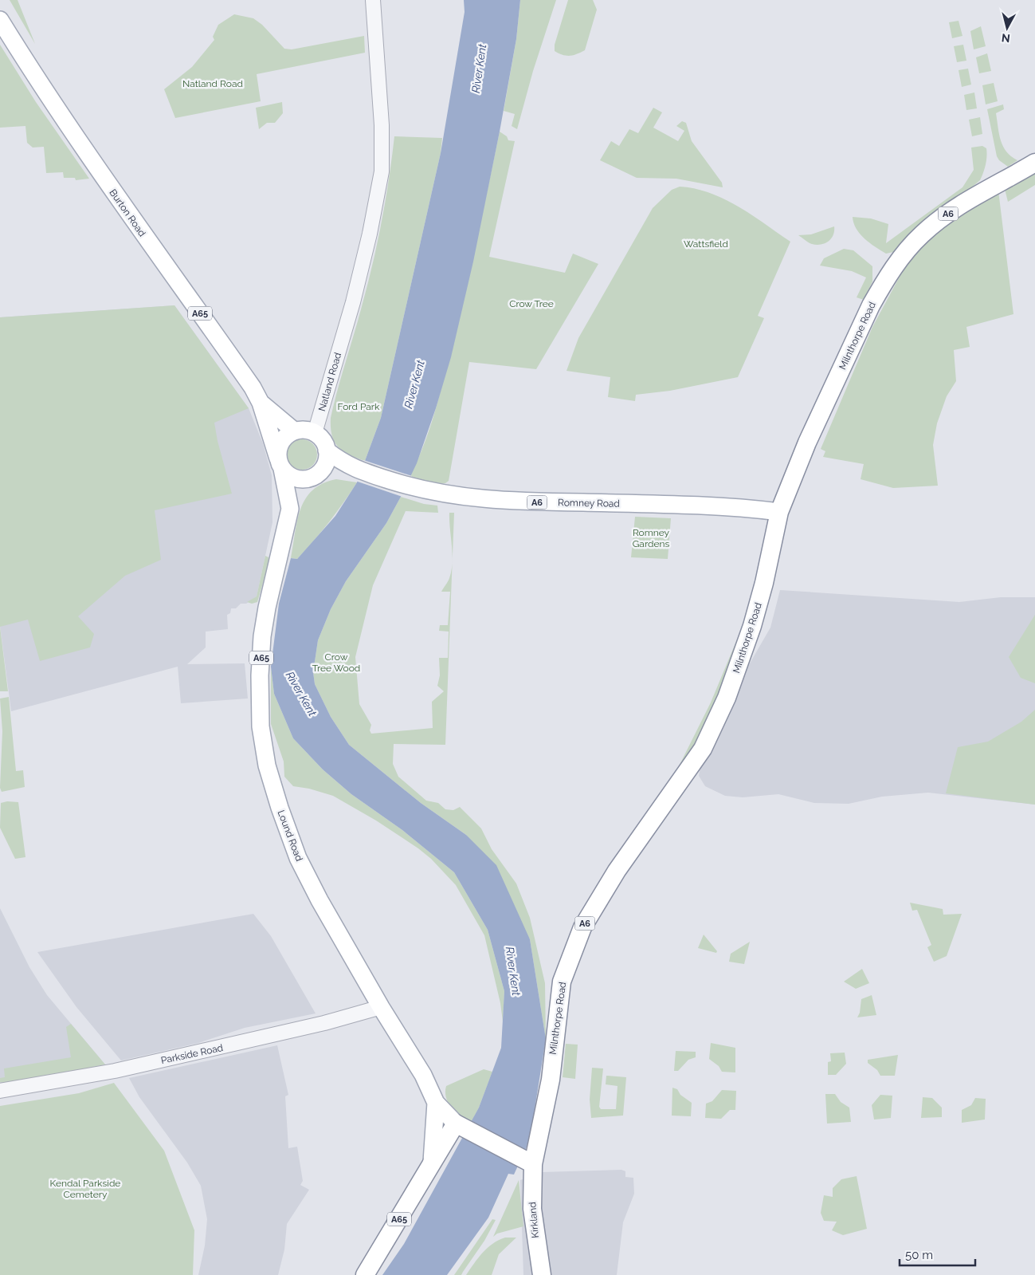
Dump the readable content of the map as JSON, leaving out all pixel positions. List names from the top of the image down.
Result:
{
  "streets": {
    "highway": [
      "A6",
      "A65",
      "Milnthorpe Road",
      "Kirkland"
    ],
    "main road": ["Burton Road", "Romney Road", "Lound Road"],
    "street": ["Natland Road", "Parkside Road"]
  },
  "crossings": [
    ["Burton Road", "A65"],
    ["Burton Road", "Natland Road"],
    ["Burton Road", "Romney Road"],
    ["Burton Road", "Lound Road"],
    ["A65", "Milnthorpe Road"],
    ["A65", "Natland Road"],
    ["A65", "Romney Road"],
    ["A65", "Lound Road"],
    ["A65", "Kirkland"],
    ["Milnthorpe Road", "Romney Road"],
    ["Milnthorpe Road", "Kirkland"],
    ["Natland Road", "Romney Road"],
    ["Natland Road", "Lound Road"],
    ["Romney Road", "Lound Road"],
    ["Lound Road", "Parkside Road"]
  ],
  "water": ["River Kent"],
  "parks": [
    "Natland Road",
    "Wattsfield",
    "Crow Tree",
    "Ford Park",
    "Romney Gardens",
    "Crow Tree Wood",
    "Kendal Parkside Cemetery"
  ],
  "scale_bar": "50 m",
  "north": "bottom"
}
